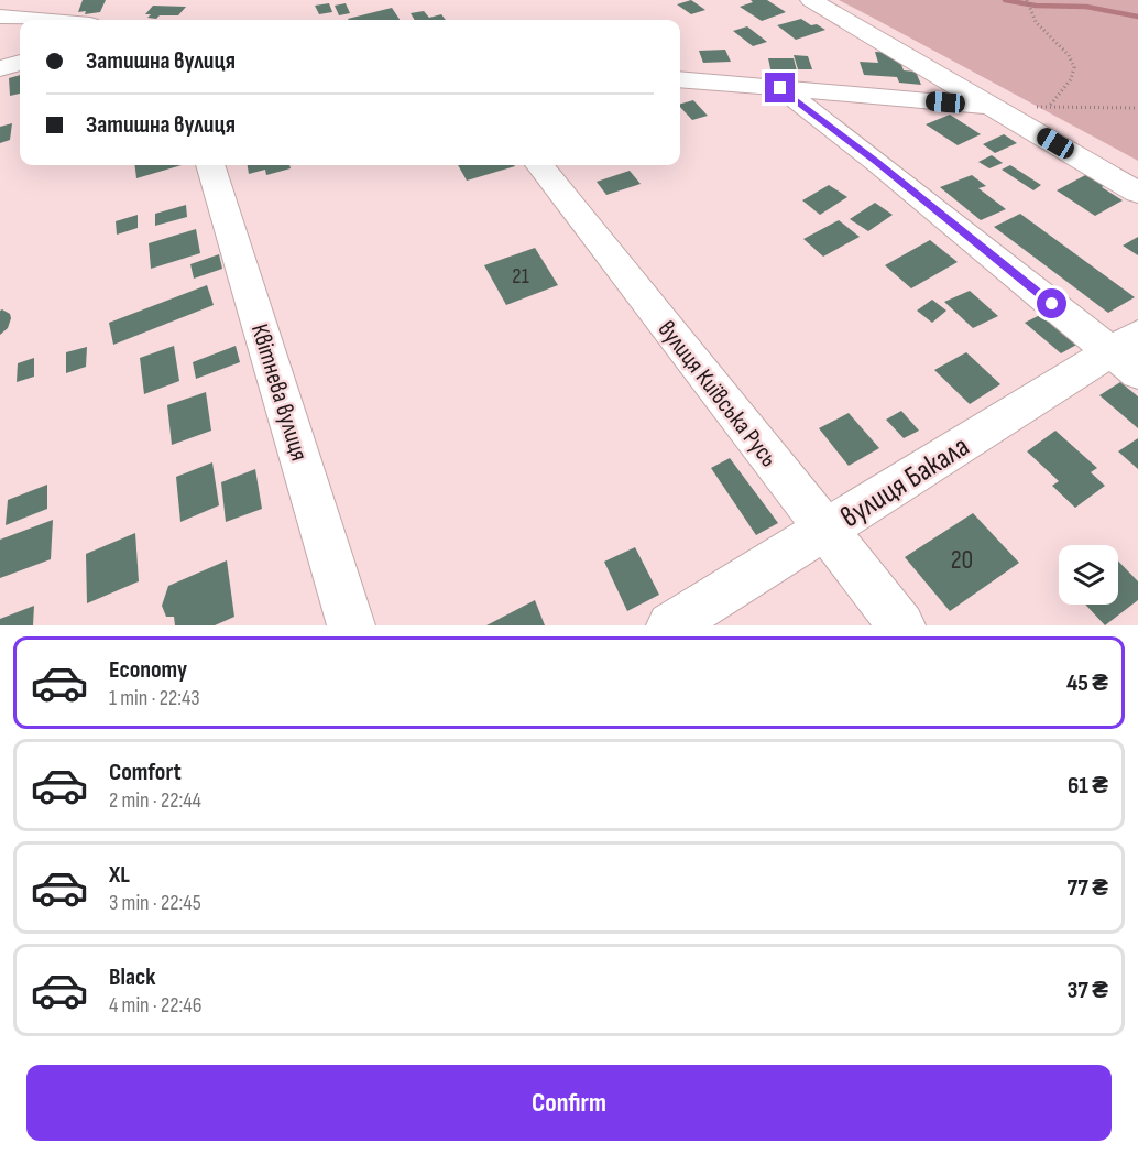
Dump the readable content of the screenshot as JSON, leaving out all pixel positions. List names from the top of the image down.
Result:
{
  "streets": {
    "street": ["Квітнева вулиця", "вулиця Київська Русь", "вулиця Бакала"]
  },
  "crossings": [
    ["вулиця Київська Русь", "вулиця Бакала"]
  ],
  "house_numbers": ["21", "20"],
  "page": {
    "banner": ["Затишна вулиця", "Затишна вулиця"],
    "list": [
      {
        "name": "Economy",
        "note": "1 min · 22:43",
        "value": "45 ₴"
      },
      {
        "name": "Comfort",
        "note": "2 min · 22:44",
        "value": "61 ₴"
      },
      {
        "name": "XL",
        "note": "3 min · 22:45",
        "value": "77 ₴"
      },
      {
        "name": "Black",
        "note": "4 min · 22:46",
        "value": "37 ₴"
      }
    ],
    "buttons": "Confirm"
  }
}
